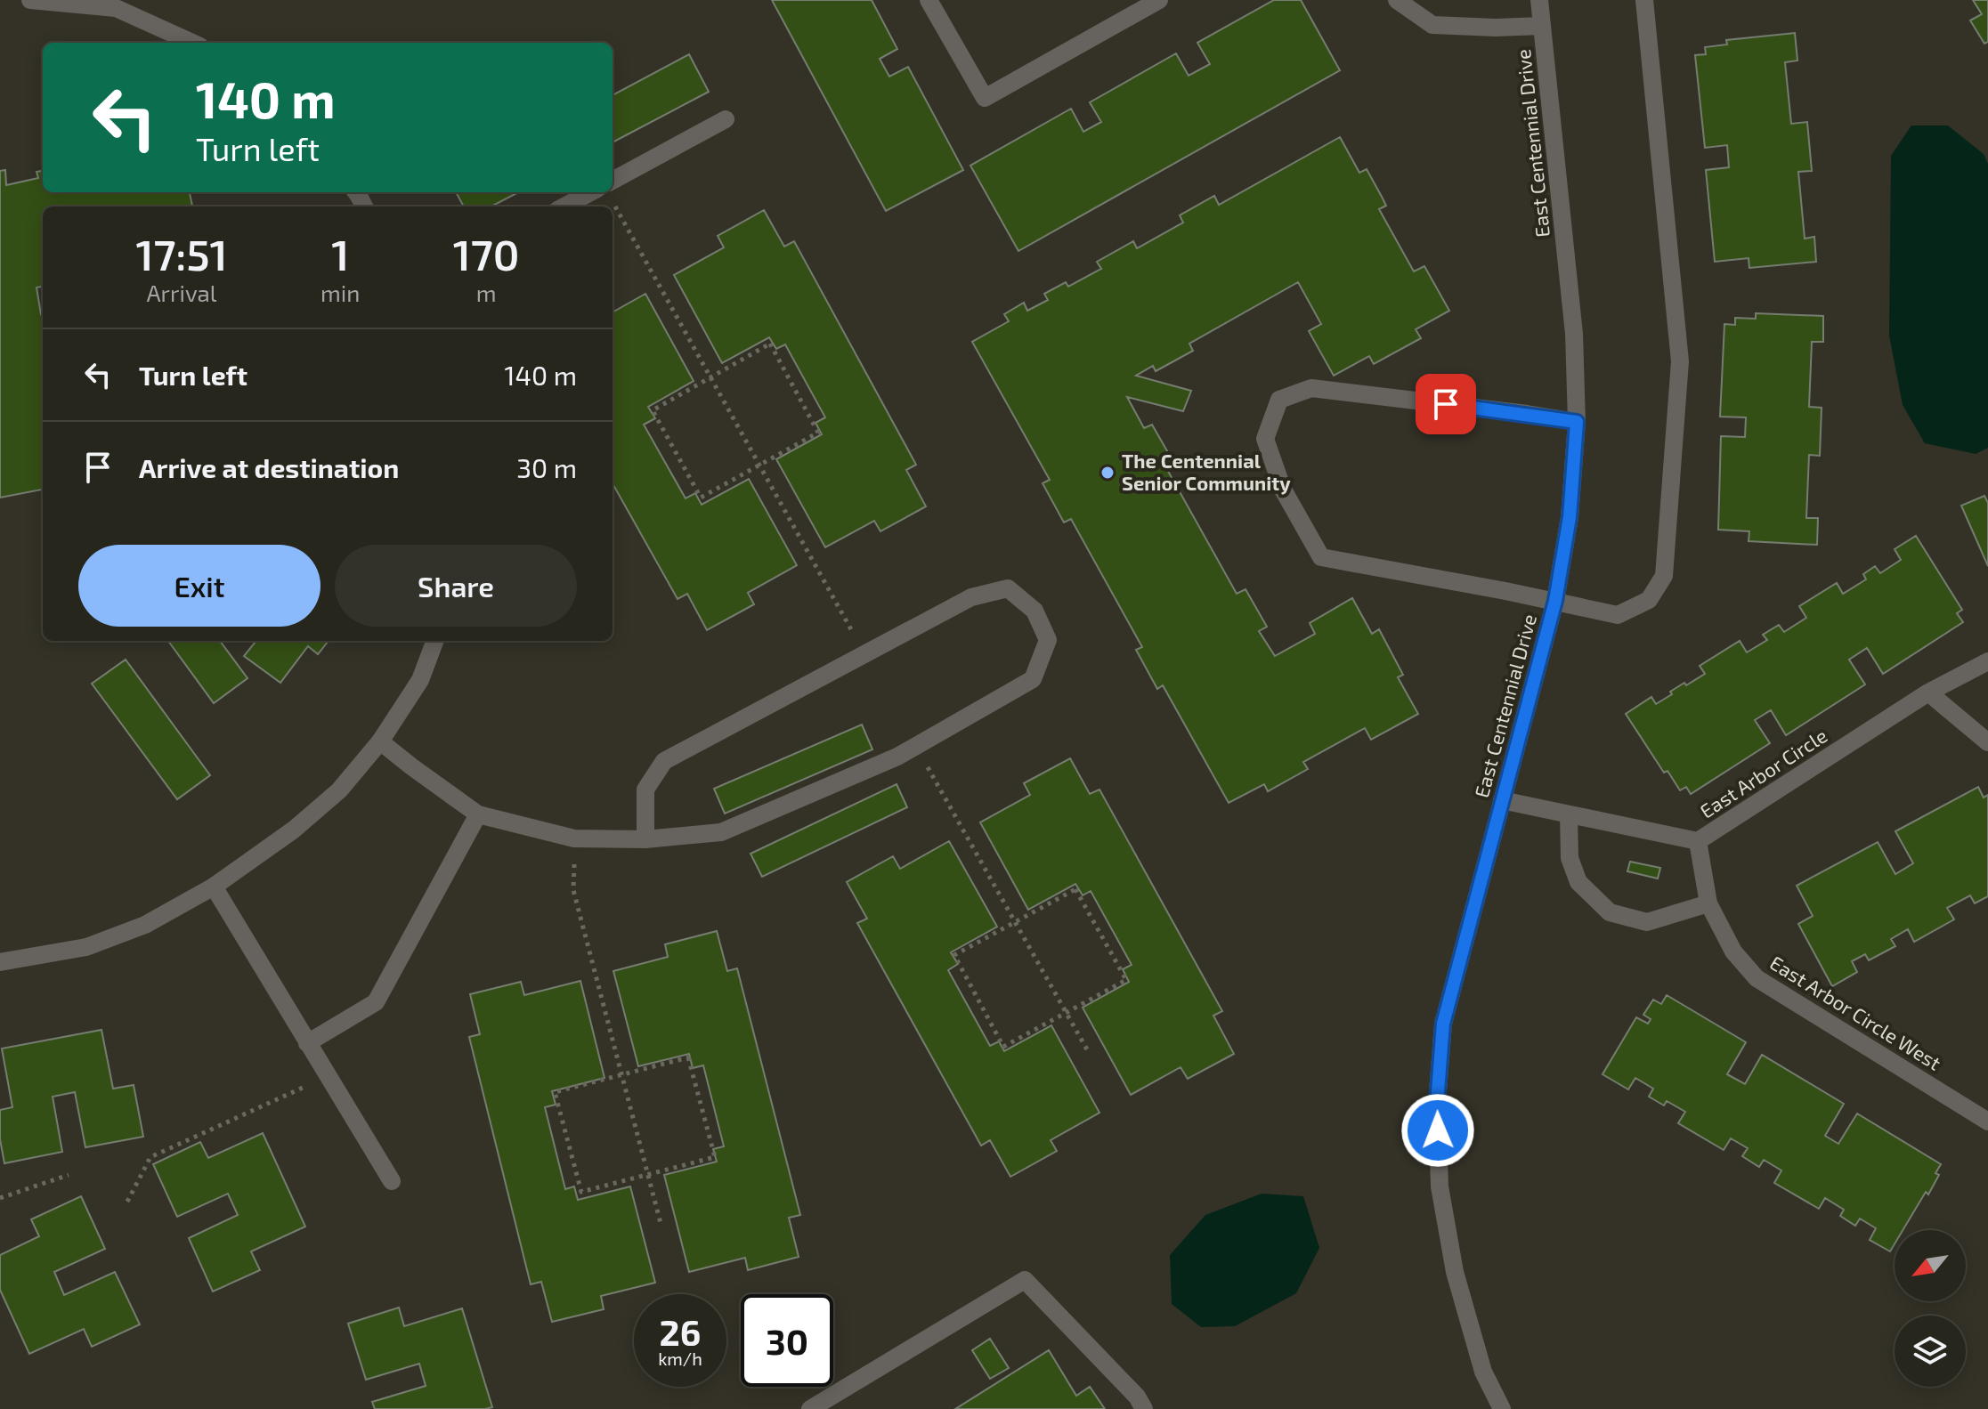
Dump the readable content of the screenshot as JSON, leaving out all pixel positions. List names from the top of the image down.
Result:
{
  "streets": {
    "street": ["East Centennial Drive", "East Arbor Circle", "East Arbor Circle West"]
  },
  "crossings": [
    ["East Centennial Drive", "East Arbor Circle"],
    ["East Arbor Circle", "East Arbor Circle West"]
  ],
  "places": ["The Centennial Senior Community"],
  "north": "bottom left",
  "page": {
    "turn": ["140 m", "Turn left"],
    "eta": [
      "17:51",
      "Arrival",
      "1",
      "min",
      "170",
      "m"
    ],
    "list": [
      {
        "name": "Turn left",
        "value": "140 m"
      },
      {
        "name": "Arrive at destination",
        "value": "30 m"
      }
    ],
    "buttons": ["Exit", "Share"],
    "speed": "26 km/h",
    "limit": "30"
  }
}
